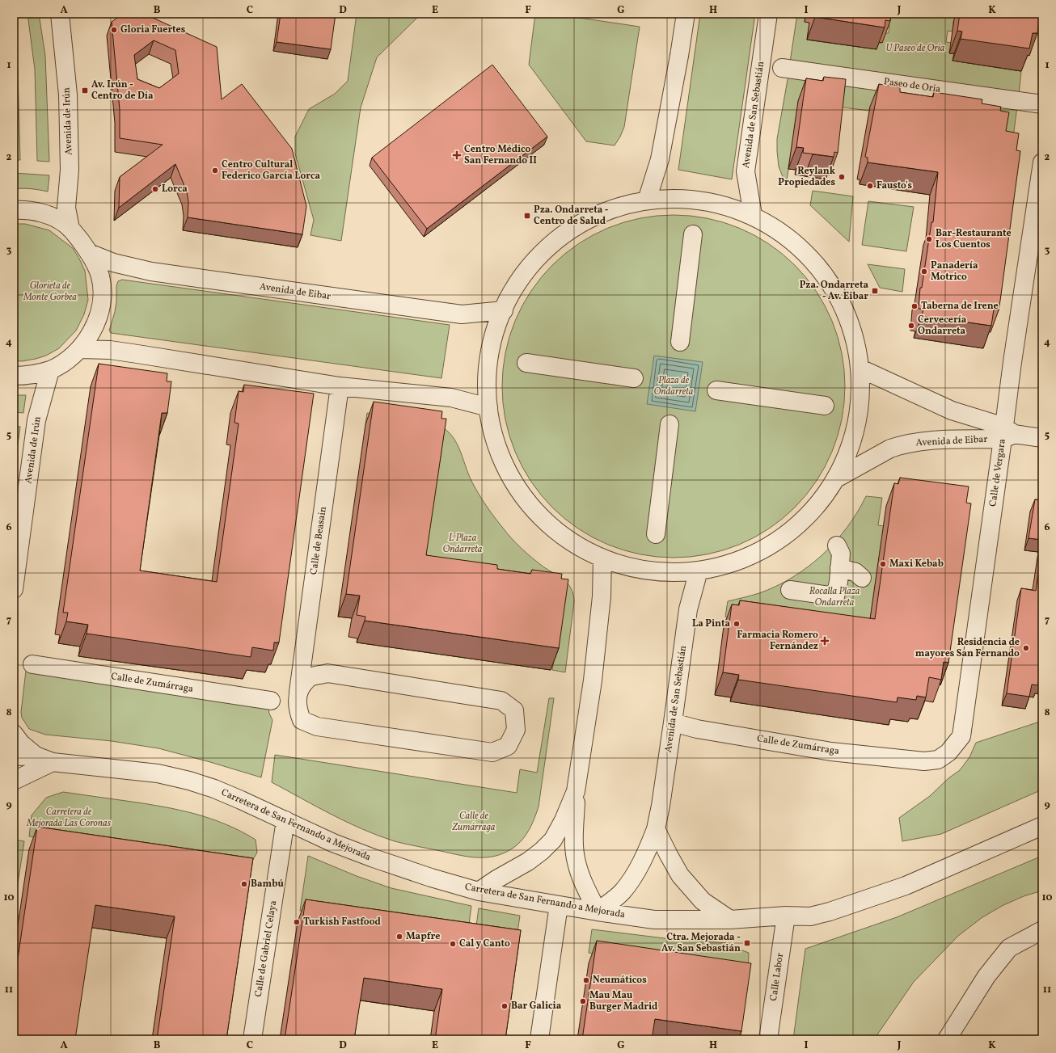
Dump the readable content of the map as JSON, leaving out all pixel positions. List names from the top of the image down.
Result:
{
  "streets": {
    "street": [
      "Paseo de Oria",
      "Avenida de San Sebastián",
      "Avenida de Irún",
      "Avenida de Eibar",
      "Calle de Vergara",
      "Calle de Beasain",
      "Calle de Zumárraga",
      "Carretera de San Fernando a Mejorada",
      "Calle de Gabriel Celaya",
      "Calle Labor"
    ]
  },
  "crossings": [
    ["Avenida de San Sebastián", "Calle de Zumárraga"],
    ["Avenida de San Sebastián", "Carretera de San Fernando a Mejorada"],
    ["Avenida de Eibar", "Calle de Vergara"],
    ["Calle de Vergara", "Calle de Zumárraga"],
    ["Carretera de San Fernando a Mejorada", "Calle de Gabriel Celaya"],
    ["Carretera de San Fernando a Mejorada", "Calle Labor"]
  ],
  "parks": [
    "U Paseo de Oria",
    "Glorieta de Monte Gorbea",
    "Plaza de Ondarreta",
    "L Plaza Ondarreta",
    "Rocalla Plaza Ondarreta",
    "Carretera de Mejorada Las Coronas",
    "Calle de Zumárraga"
  ],
  "places": {
    "other": [
      "Gloria Fuertes",
      "Centro Cultural Federico García Lorca",
      "Reylank Propiedades",
      "Fausto's",
      "Lorca",
      "Bar-Restaurante Los Cuentos",
      "Panadería Motrico",
      "Taberna de Irene",
      "Cervecería Ondarreta",
      "Maxi Kebab",
      "La Pinta",
      "Residencia de mayores San Fernando",
      "Bambú",
      "Turkish Fastfood",
      "Mapfre",
      "Cal y Canto",
      "Neumáticos",
      "Mau Mau Burger Madrid",
      "Bar Galicia"
    ],
    "transit": [
      "Av. Irún - Centro de Día",
      "Pza. Ondarreta - Centro de Salud",
      "Pza. Ondarreta - Av. Eibar",
      "Ctra. Mejorada - Av. San Sebastián"
    ],
    "health": ["Centro Médico San Fernando II", "Farmacia Romero Fernández"]
  },
  "grid": {
    "columns": [
      "A",
      "B",
      "C",
      "D",
      "E",
      "F",
      "G",
      "H",
      "I",
      "J",
      "K"
    ],
    "rows": [
      "1",
      "2",
      "3",
      "4",
      "5",
      "6",
      "7",
      "8",
      "9",
      "10",
      "11"
    ]
  }
}
